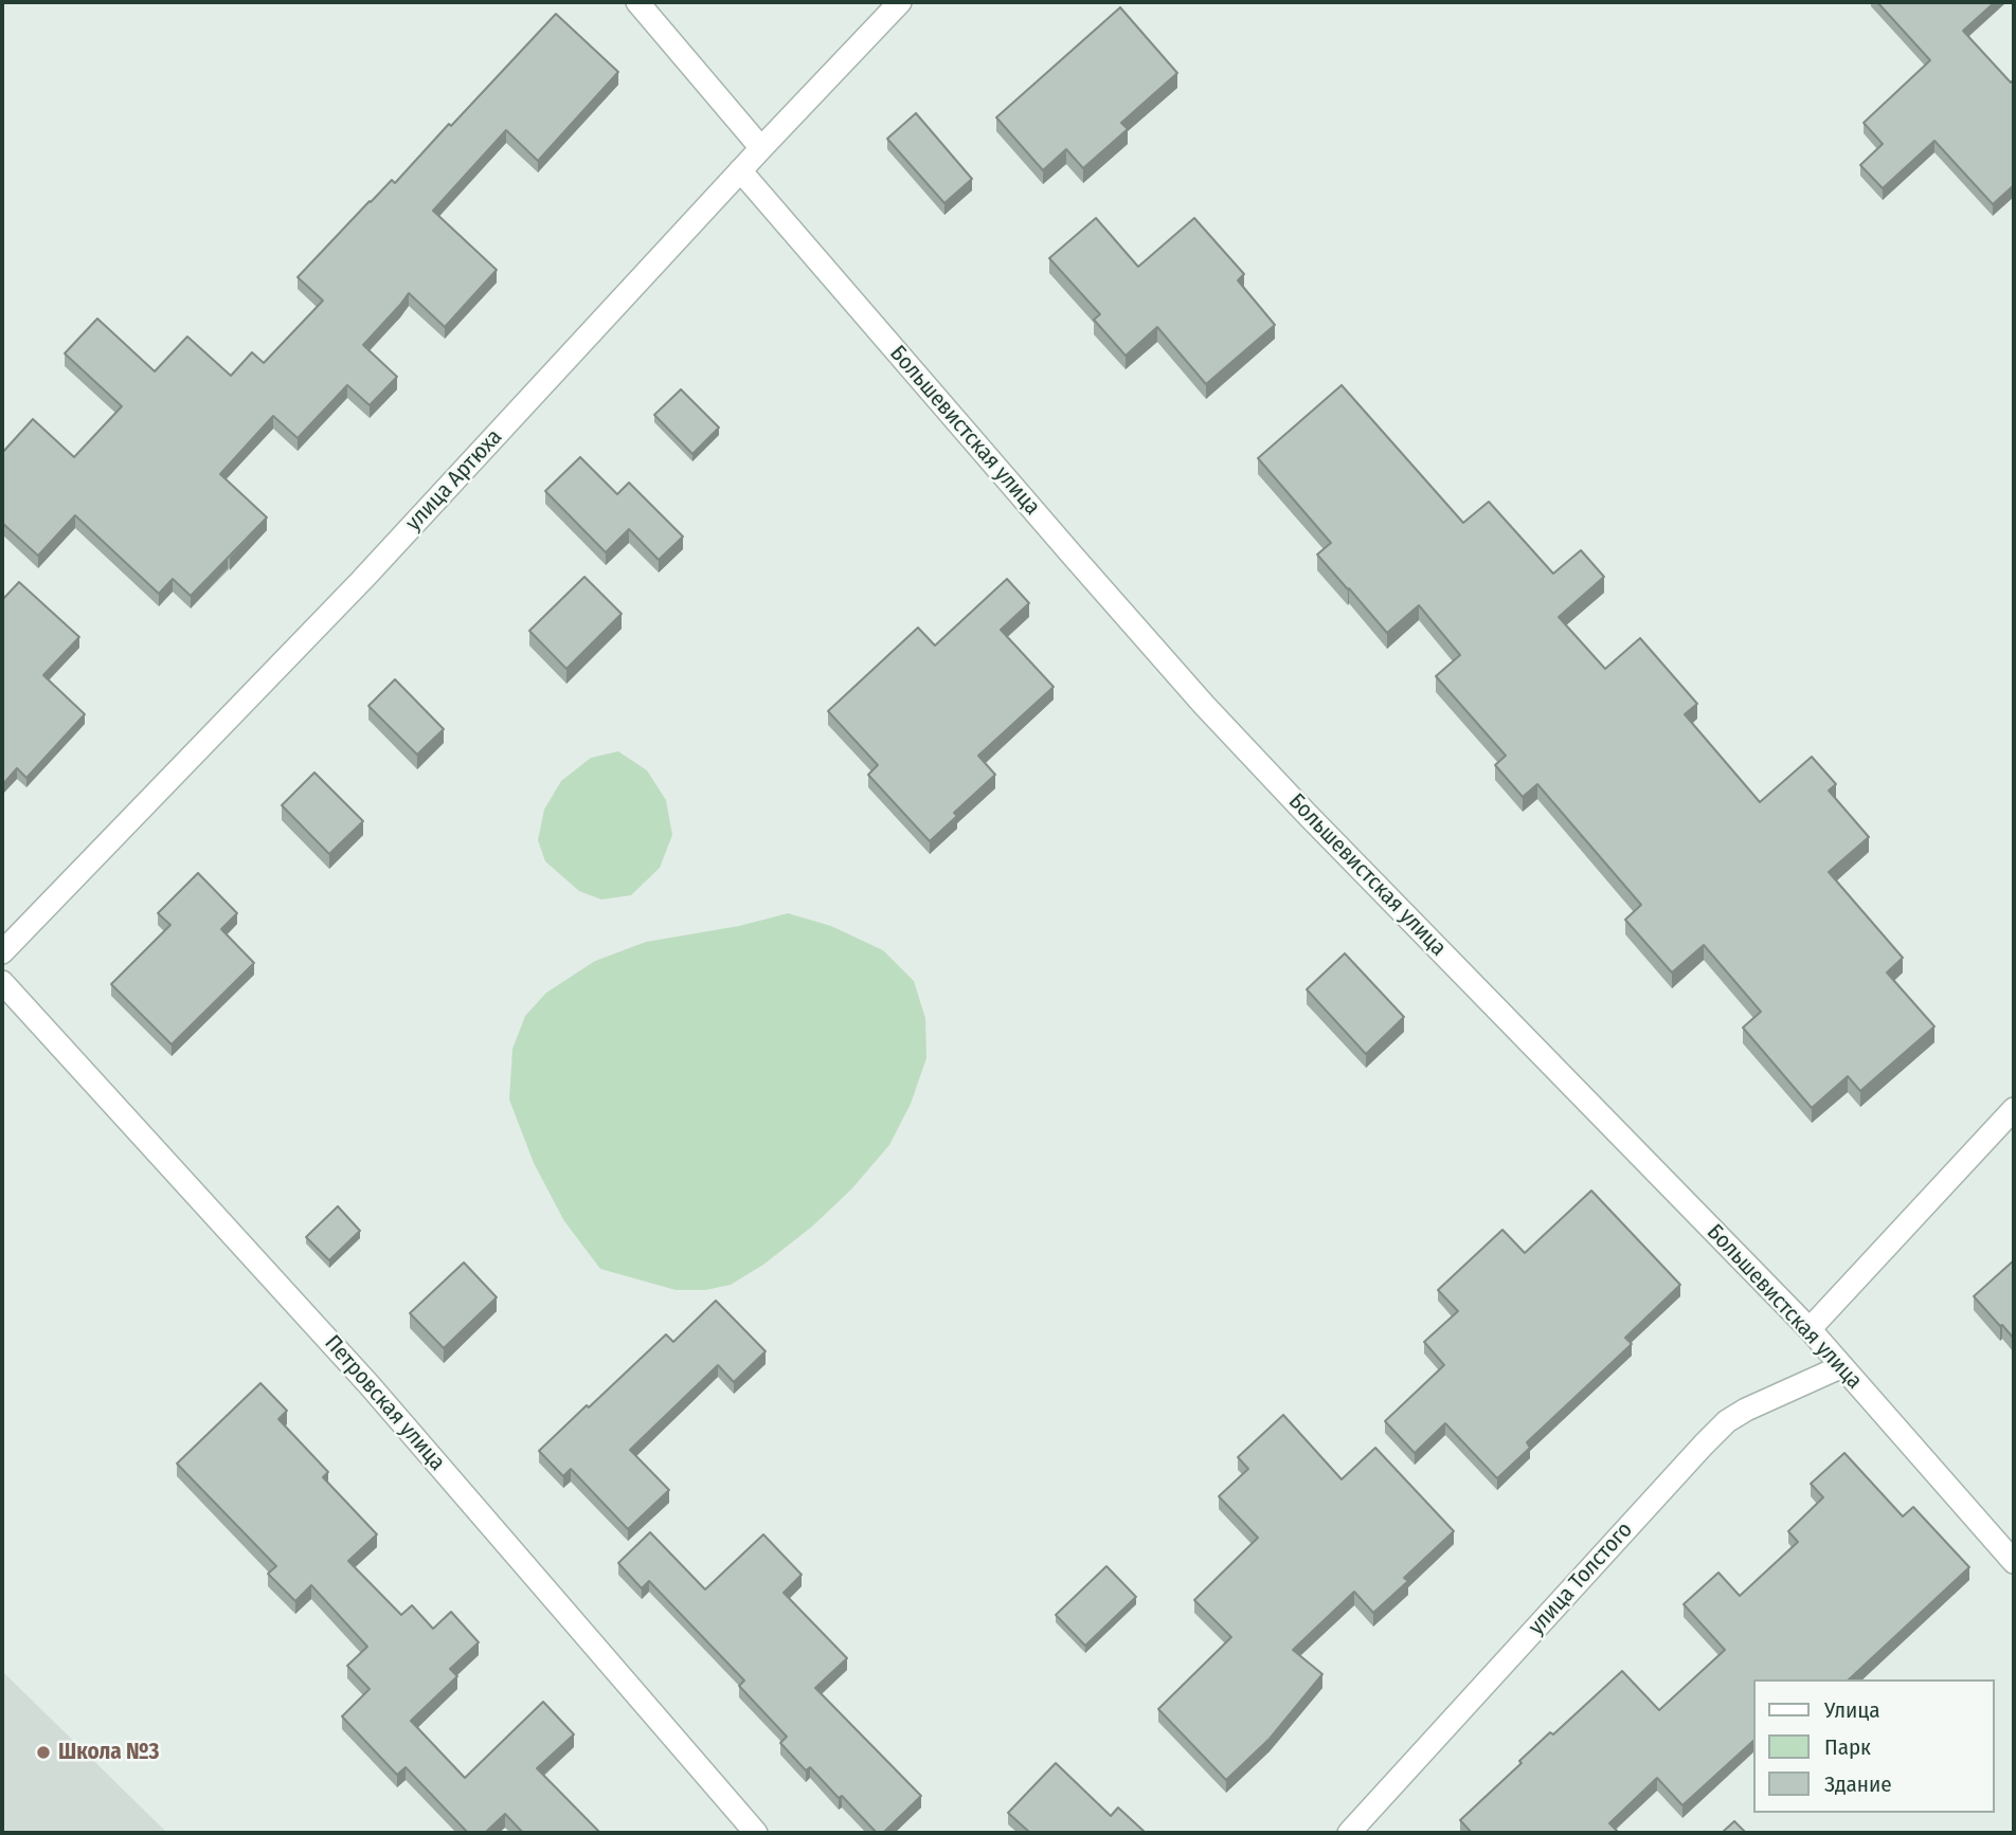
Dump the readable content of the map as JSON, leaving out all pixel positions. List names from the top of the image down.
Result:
{
  "streets": {
    "street": [
      "Большевистская улица",
      "улица Артюха",
      "Петровская улица",
      "улица Толстого"
    ]
  },
  "crossings": [
    ["Большевистская улица", "улица Артюха"],
    ["Большевистская улица", "улица Толстого"]
  ],
  "places": ["Школа №3"],
  "legend": ["Улица", "Парк", "Здание"]
}
